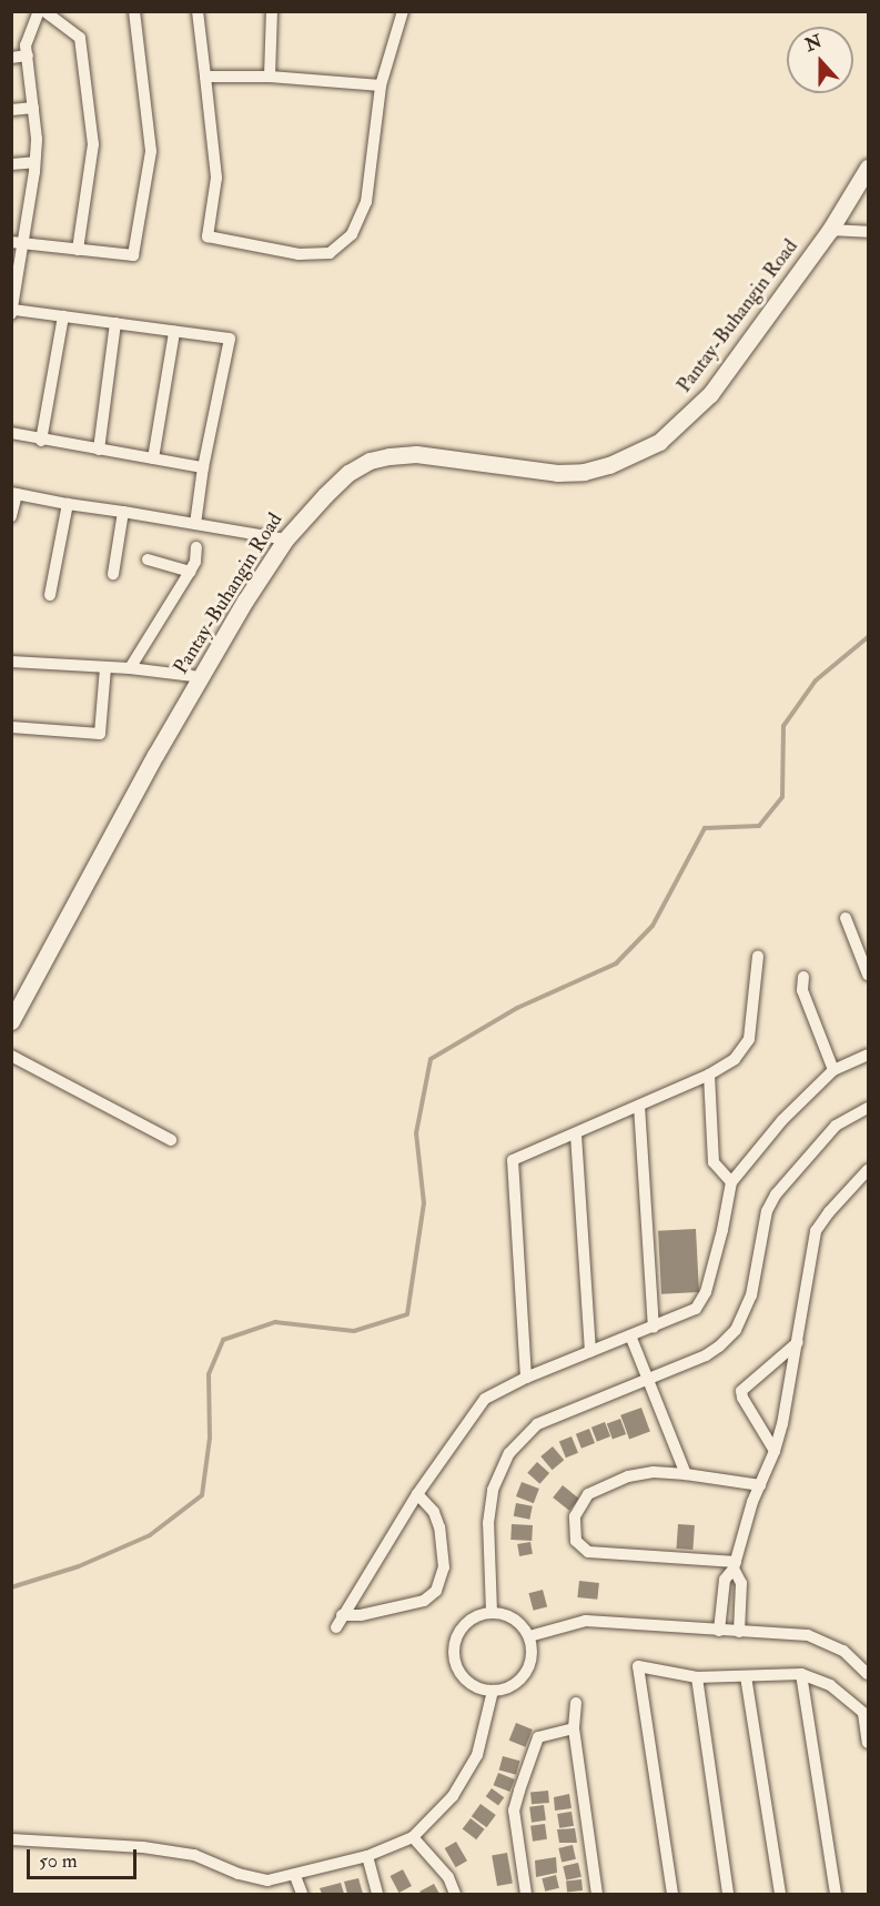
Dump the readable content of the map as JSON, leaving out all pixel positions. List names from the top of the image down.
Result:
{
  "streets": {
    "street": ["Pantay-Buhangin Road"]
  },
  "scale_bar": "50 m",
  "north": "top"
}
